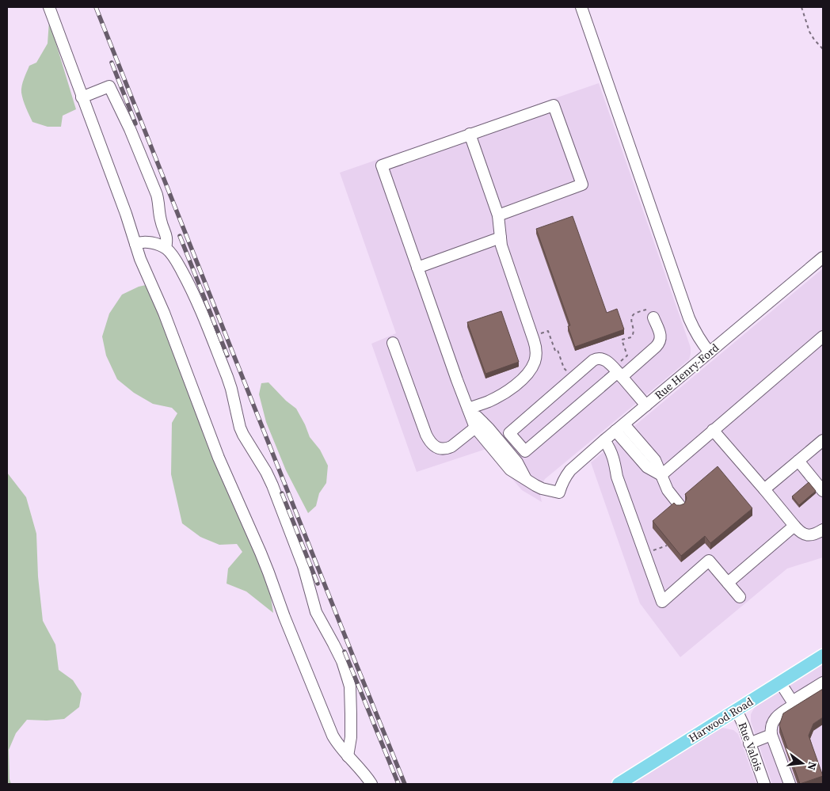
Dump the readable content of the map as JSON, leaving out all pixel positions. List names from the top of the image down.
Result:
{
  "streets": {
    "main road": ["Harwood Road"],
    "street": ["Rue Henry-Ford", "Rue Valois"]
  },
  "crossings": [
    ["Harwood Road", "Rue Valois"]
  ],
  "north": "right"
}
